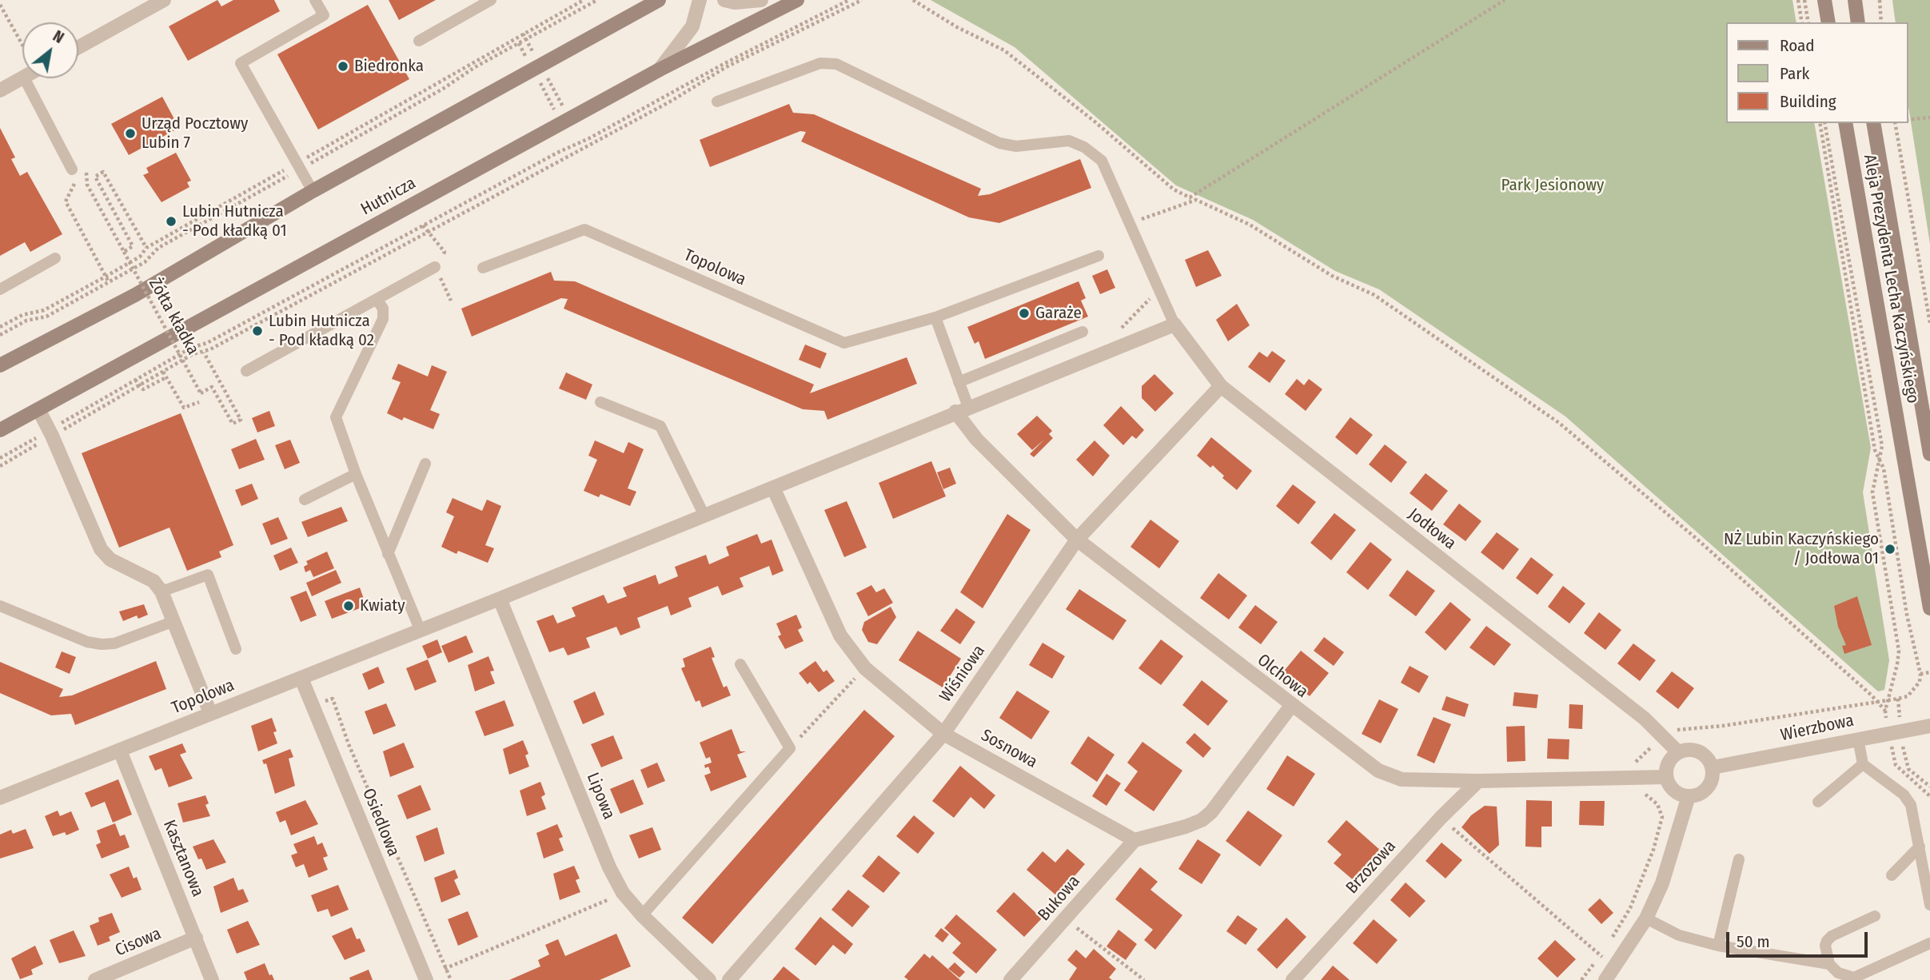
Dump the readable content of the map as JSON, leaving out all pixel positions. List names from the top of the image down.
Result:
{
  "streets": {
    "main road": ["Hutnicza", "Aleja Prezydenta Lecha Kaczyńskiego"],
    "street": [
      "Topolowa",
      "Jodłowa",
      "Wiśniowa",
      "Olchowa",
      "Wierzbowa",
      "Sosnowa",
      "Lipowa",
      "Osiedlowa",
      "Kasztanowa",
      "Brzozowa",
      "Bukowa",
      "Cisowa"
    ],
    "path": ["Żółta kładka"]
  },
  "crossings": [
    ["Topolowa", "Jodłowa"],
    ["Topolowa", "Olchowa"],
    ["Topolowa", "Sosnowa"],
    ["Topolowa", "Lipowa"],
    ["Topolowa", "Osiedlowa"],
    ["Topolowa", "Kasztanowa"],
    ["Jodłowa", "Wiśniowa"],
    ["Jodłowa", "Olchowa"],
    ["Jodłowa", "Wierzbowa"],
    ["Wiśniowa", "Olchowa"],
    ["Wiśniowa", "Sosnowa"],
    ["Olchowa", "Wierzbowa"],
    ["Olchowa", "Brzozowa"],
    ["Sosnowa", "Bukowa"],
    ["Kasztanowa", "Cisowa"]
  ],
  "parks": ["Park Jesionowy"],
  "places": [
    "Biedronka",
    "Urząd Pocztowy Lubin 7",
    "Lubin Hutnicza - Pod kładką 01",
    "Garaże",
    "Lubin Hutnicza - Pod kładką 02",
    "NŻ Lubin Kaczyńskiego / Jodłowa 01",
    "Kwiaty"
  ],
  "legend": ["Road", "Park", "Building"],
  "scale_bar": "50 m",
  "north": "top right"
}
